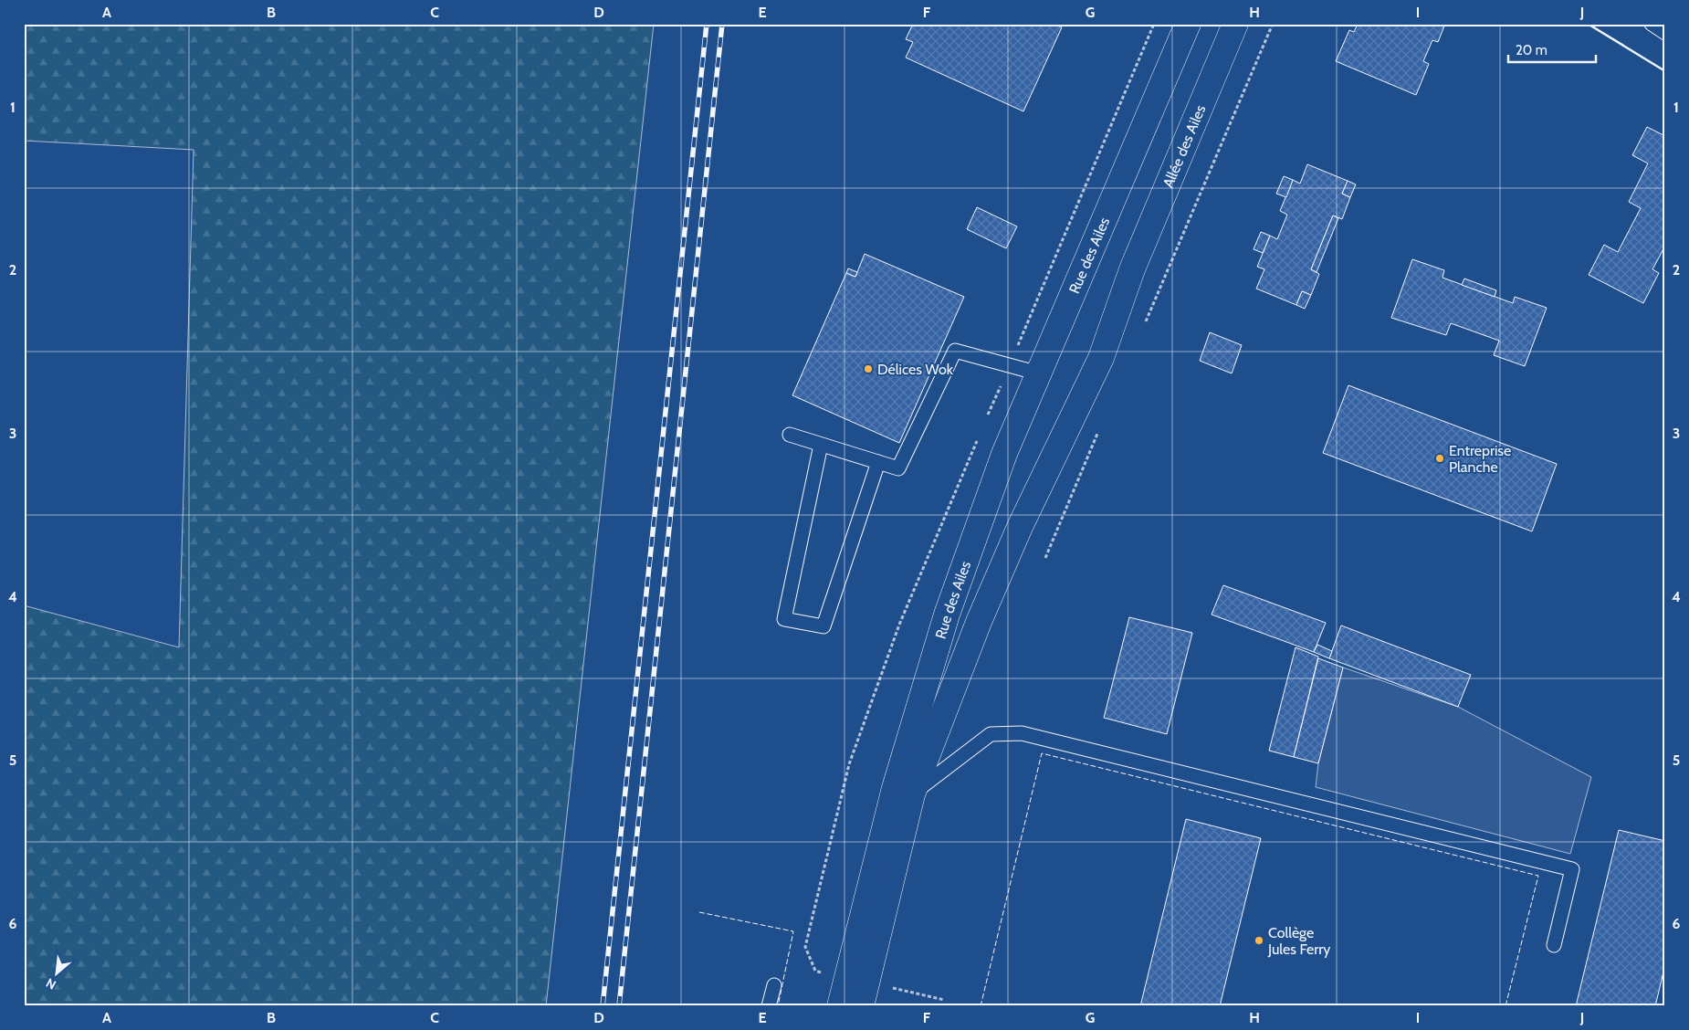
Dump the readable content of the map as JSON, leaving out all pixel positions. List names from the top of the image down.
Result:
{
  "streets": {
    "main road": ["Allée des Ailes", "Rue des Ailes"]
  },
  "crossings": [
    ["Allée des Ailes", "Rue des Ailes"]
  ],
  "places": ["Délices Wok", "Entreprise Planche", "Collège Jules Ferry"],
  "scale_bar": "20 m",
  "north": "bottom left",
  "grid": {
    "columns": [
      "A",
      "B",
      "C",
      "D",
      "E",
      "F",
      "G",
      "H",
      "I",
      "J"
    ],
    "rows": [
      "1",
      "2",
      "3",
      "4",
      "5",
      "6"
    ]
  }
}
